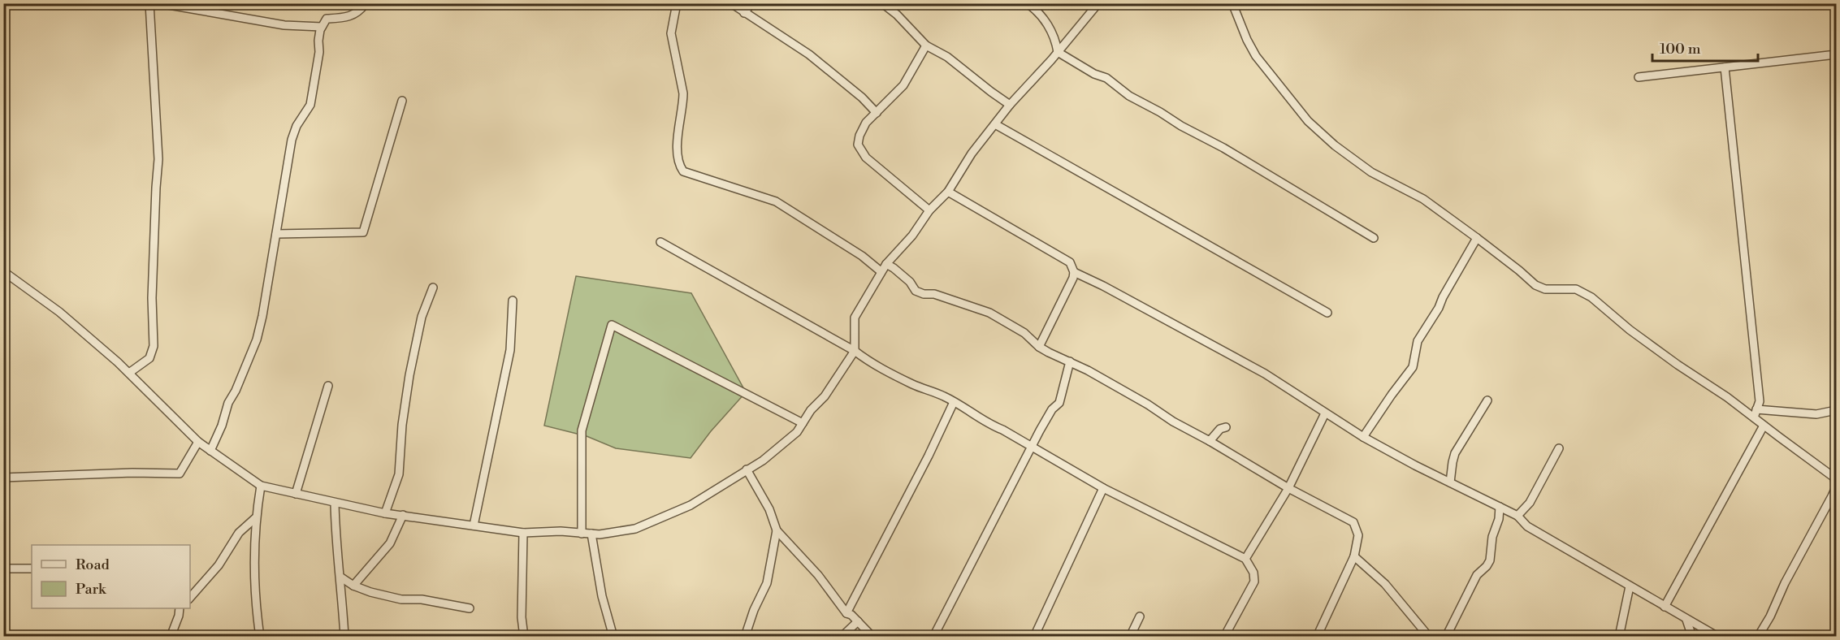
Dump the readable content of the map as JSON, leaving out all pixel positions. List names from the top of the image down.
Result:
{
  "legend": ["Road", "Park"],
  "scale_bar": "100 m"
}
